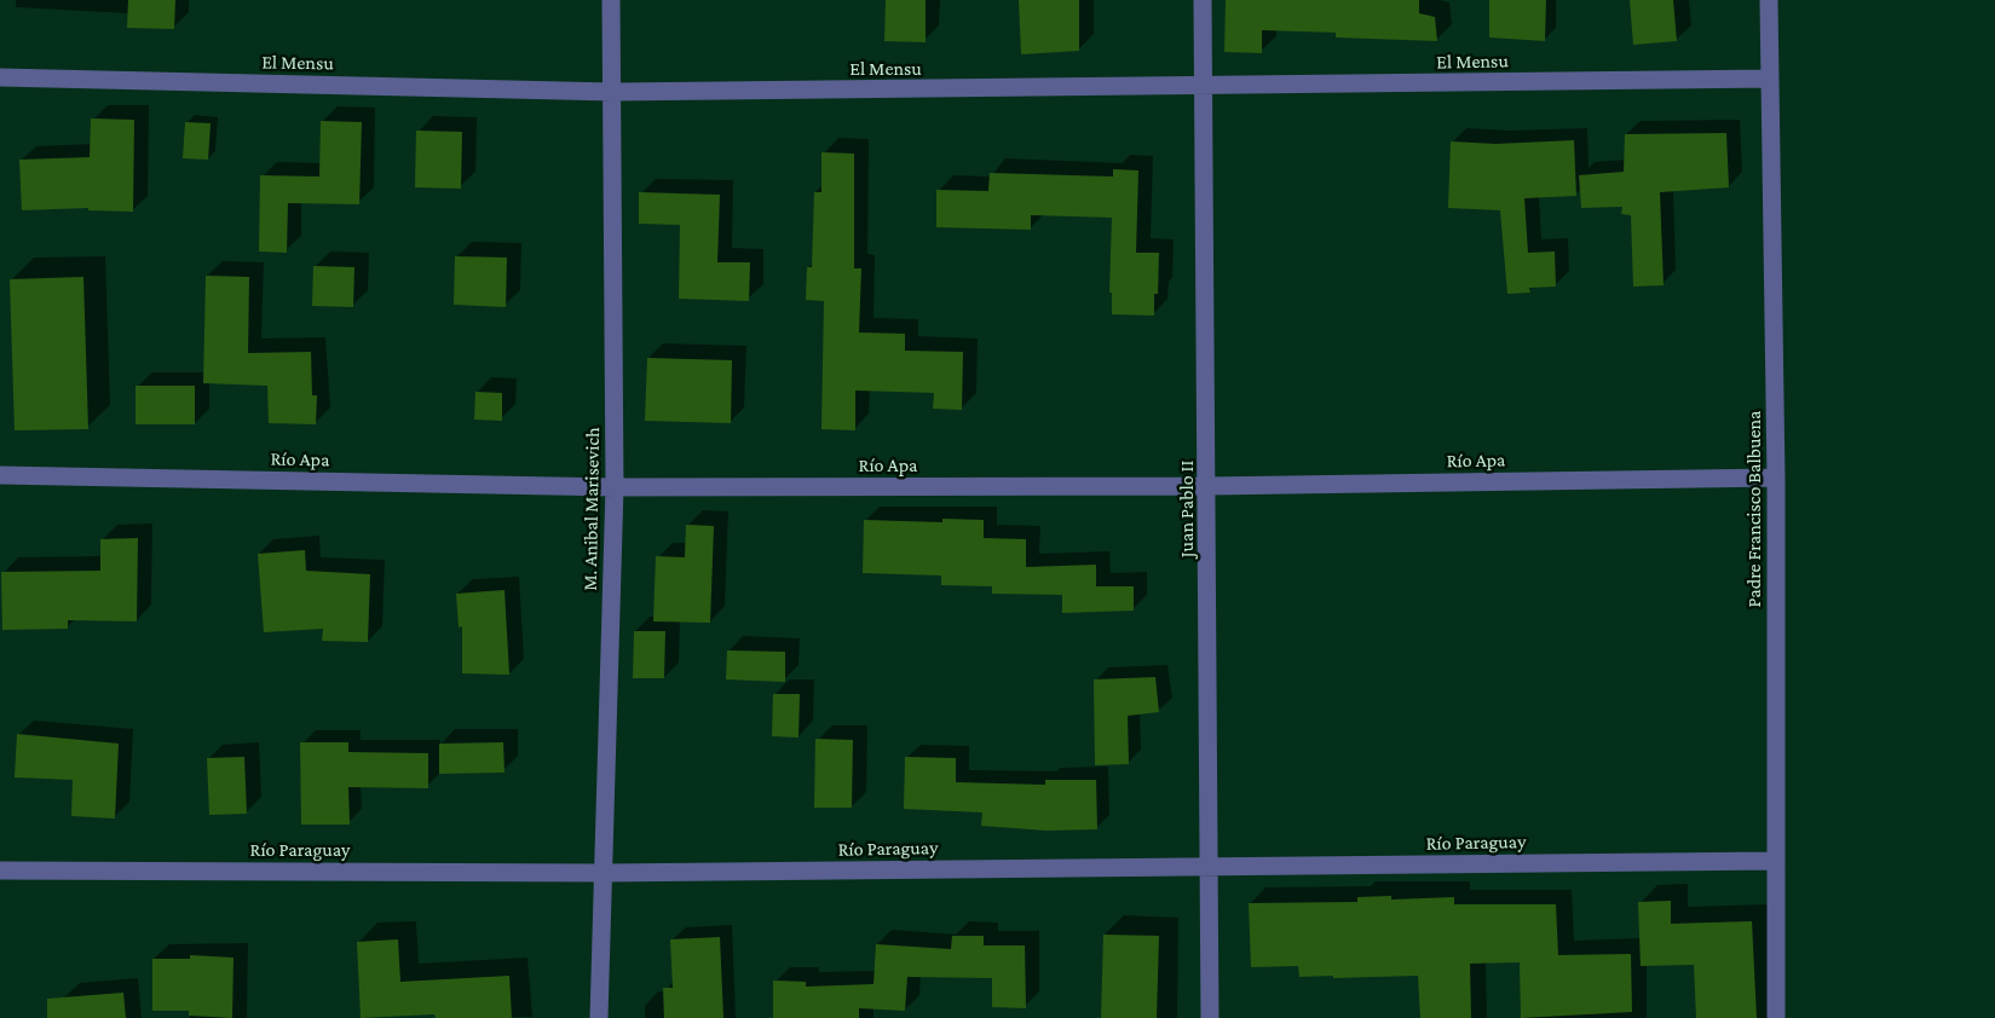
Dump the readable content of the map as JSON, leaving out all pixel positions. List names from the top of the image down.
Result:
{
  "streets": {
    "street": [
      "El Mensu",
      "Río Apa",
      "M. Anibal Marisevich",
      "Juan Pablo II",
      "Padre Francisco Balbuena",
      "Río Paraguay"
    ]
  },
  "crossings": [
    ["El Mensu", "M. Anibal Marisevich"],
    ["El Mensu", "Juan Pablo II"],
    ["El Mensu", "Padre Francisco Balbuena"],
    ["Río Apa", "M. Anibal Marisevich"],
    ["Río Apa", "Juan Pablo II"],
    ["Río Apa", "Padre Francisco Balbuena"],
    ["M. Anibal Marisevich", "Río Paraguay"],
    ["Juan Pablo II", "Río Paraguay"],
    ["Padre Francisco Balbuena", "Río Paraguay"]
  ]
}
